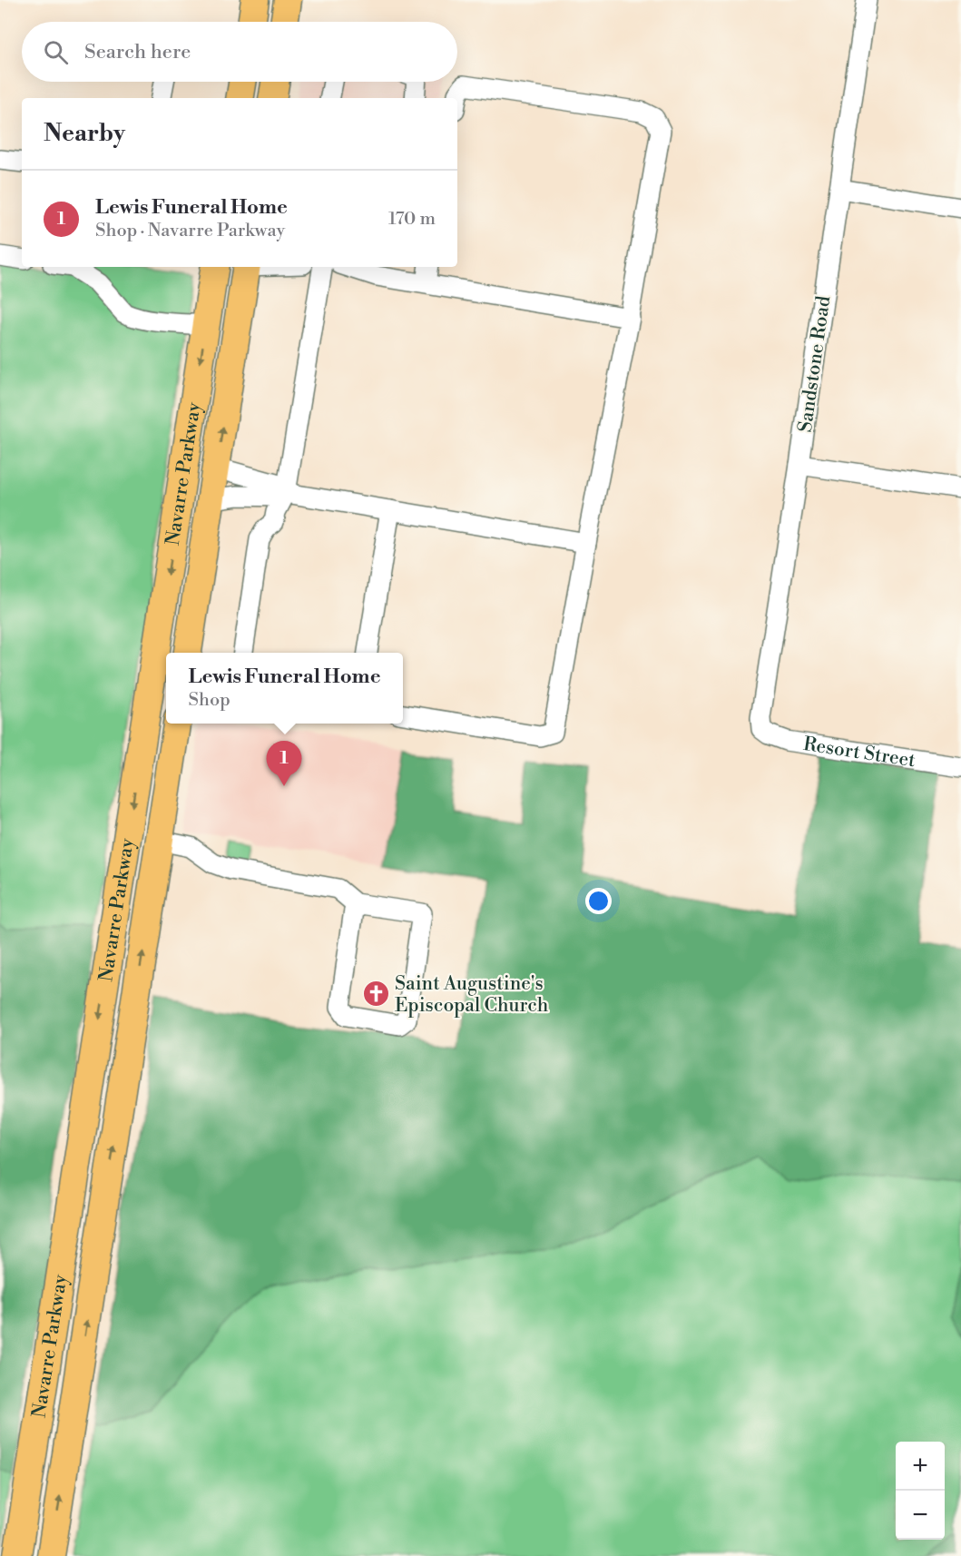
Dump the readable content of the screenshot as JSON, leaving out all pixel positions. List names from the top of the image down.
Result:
{
  "streets": {
    "highway": ["Navarre Parkway"],
    "street": ["Sandstone Road", "Resort Street"]
  },
  "crossings": [
    ["Sandstone Road", "Resort Street"]
  ],
  "places": {
    "church": ["Saint Augustine's Episcopal Church"]
  },
  "page": {
    "search": "Search here",
    "heading": "Nearby",
    "list": [
      {
        "mark": "1",
        "name": "Lewis Funeral Home",
        "note": "Shop · Navarre Parkway",
        "value": "170 m"
      }
    ],
    "popup": ["Lewis Funeral Home", "Shop"],
    "pins": "1",
    "map_buttons": ["+", "−"]
  }
}
